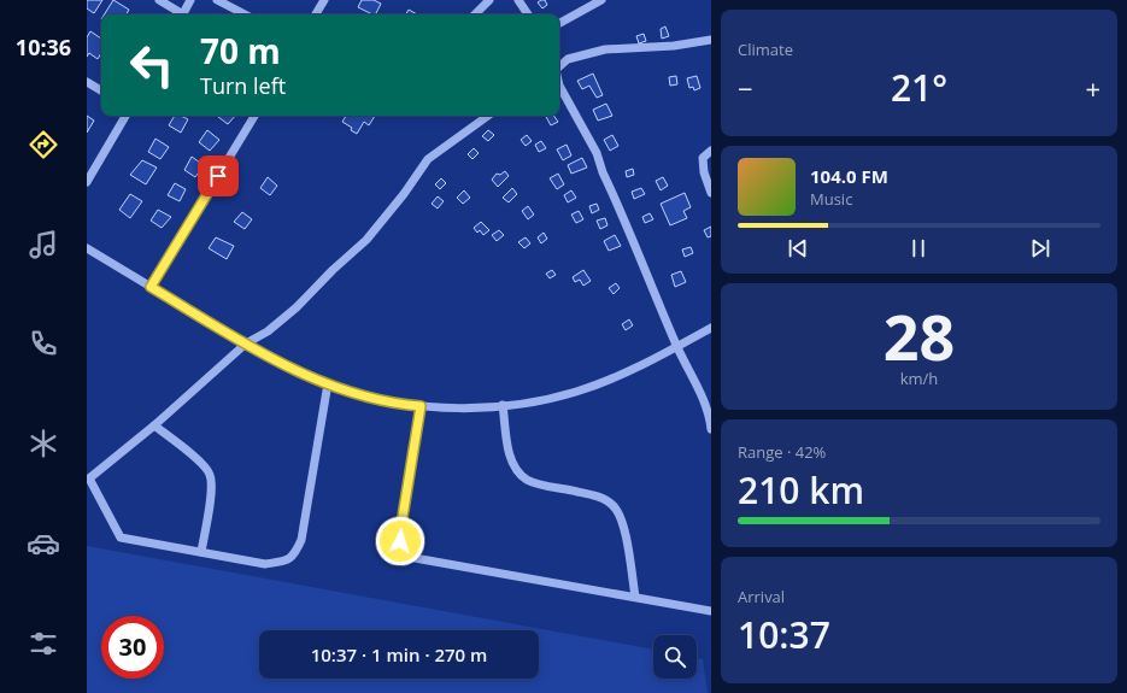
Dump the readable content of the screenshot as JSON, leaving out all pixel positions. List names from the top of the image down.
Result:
{
  "page": {
    "tabs": "10:36",
    "tile": [
      "Climate",
      ["28", "km/h"],
      ["Range · 42%", "210 km"],
      ["Arrival", "10:37"]
    ],
    "turn": ["70 m", "Turn left"],
    "heat": ["−", "21°", "+"],
    "song": ["104.0 FM", "Music"],
    "limit": "30",
    "trip": "10:37 · 1 min · 270 m"
  }
}
